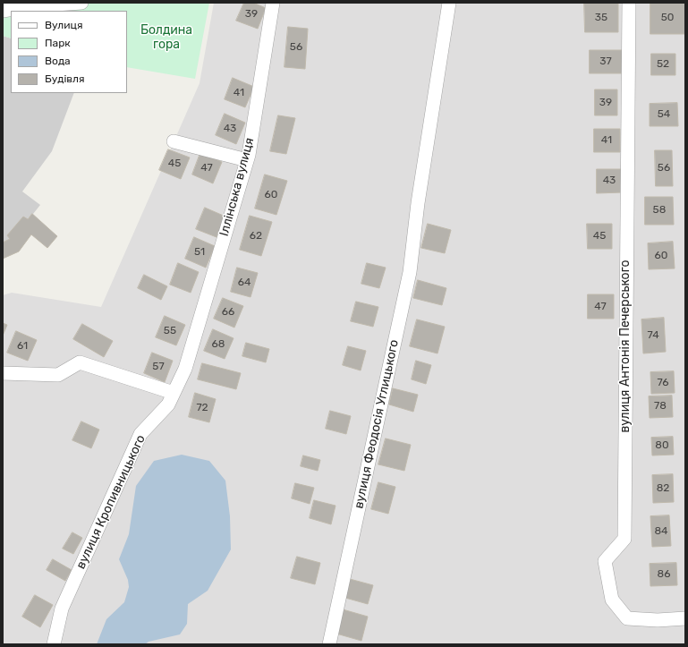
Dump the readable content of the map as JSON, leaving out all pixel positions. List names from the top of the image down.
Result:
{
  "streets": {
    "street": [
      "Іллінська вулиця",
      "вулиця Антонія Печерського",
      "вулиця Феодосія Углицького",
      "вулиця Кропивницького"
    ]
  },
  "crossings": [
    ["Іллінська вулиця", "вулиця Кропивницького"]
  ],
  "parks": ["Болдина гора"],
  "house_numbers": [
    "39",
    "35",
    "50",
    "56",
    "37",
    "52",
    "41",
    "39",
    "54",
    "43",
    "41",
    "45",
    "47",
    "56",
    "43",
    "60",
    "58",
    "62",
    "45",
    "51",
    "60",
    "64",
    "47",
    "66",
    "55",
    "74",
    "68",
    "61",
    "57",
    "76",
    "78",
    "72",
    "80",
    "82",
    "84",
    "86"
  ],
  "legend": [
    "Вулиця",
    "Парк",
    "Вода",
    "Будівля"
  ]
}
